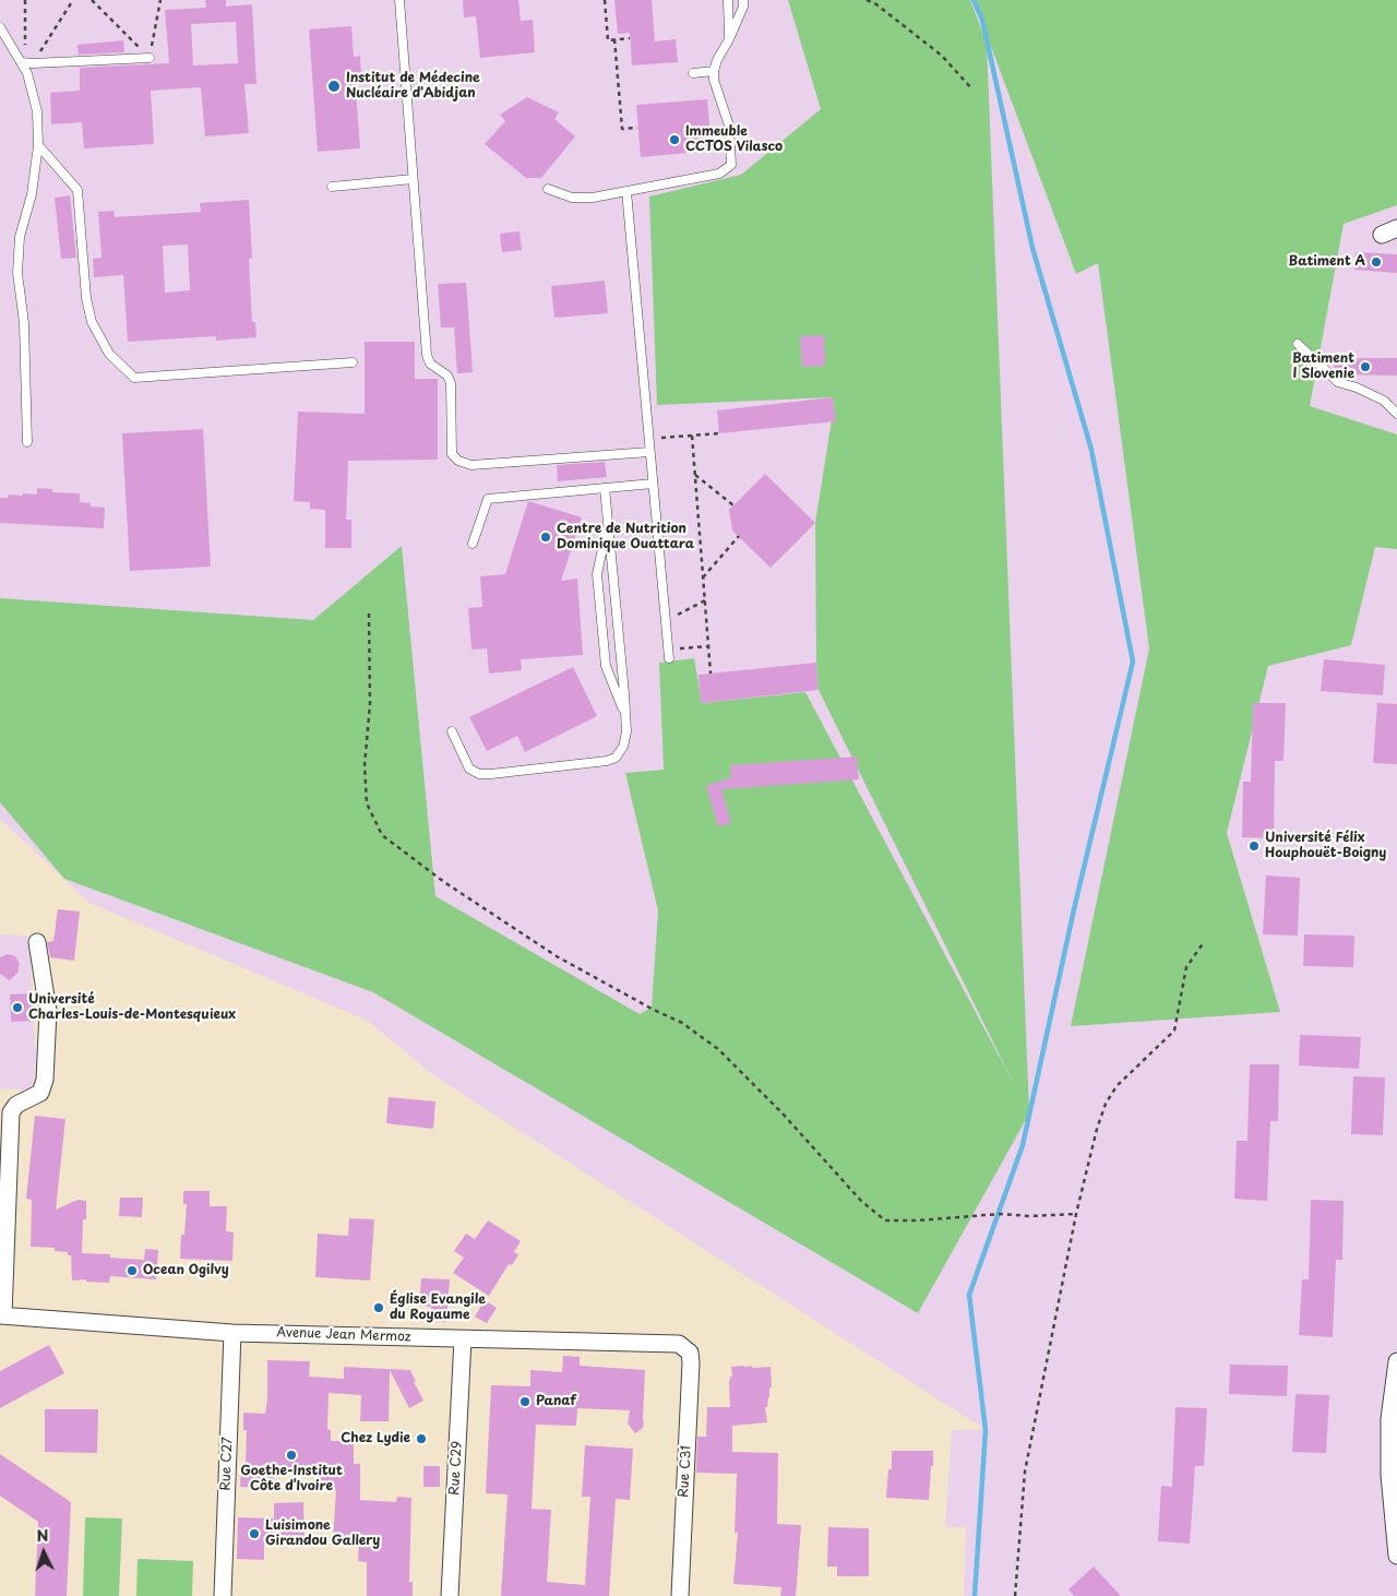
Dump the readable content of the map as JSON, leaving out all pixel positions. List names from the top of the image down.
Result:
{
  "streets": {
    "street": [
      "Avenue Jean Mermoz",
      "Rue C27",
      "Rue C29",
      "Rue C31"
    ]
  },
  "crossings": [
    ["Avenue Jean Mermoz", "Rue C27"],
    ["Avenue Jean Mermoz", "Rue C29"],
    ["Avenue Jean Mermoz", "Rue C31"]
  ],
  "places": [
    "Institut de Médecine Nucléaire d'Abidjan",
    "Immeuble CCTOS Vilasco",
    "Batiment A",
    "Batiment I Slovenie",
    "Centre de Nutrition Dominique Ouattara",
    "Université Félix Houphouët-Boigny",
    "Université Charles-Louis-de-Montesquieux",
    "Ocean Ogilvy",
    "Église Evangile du Royaume",
    "Panaf",
    "Chez Lydie",
    "Goethe-Institut Côte d’Ivoire",
    "Luisimone Girandou Gallery"
  ],
  "north": "top"
}
